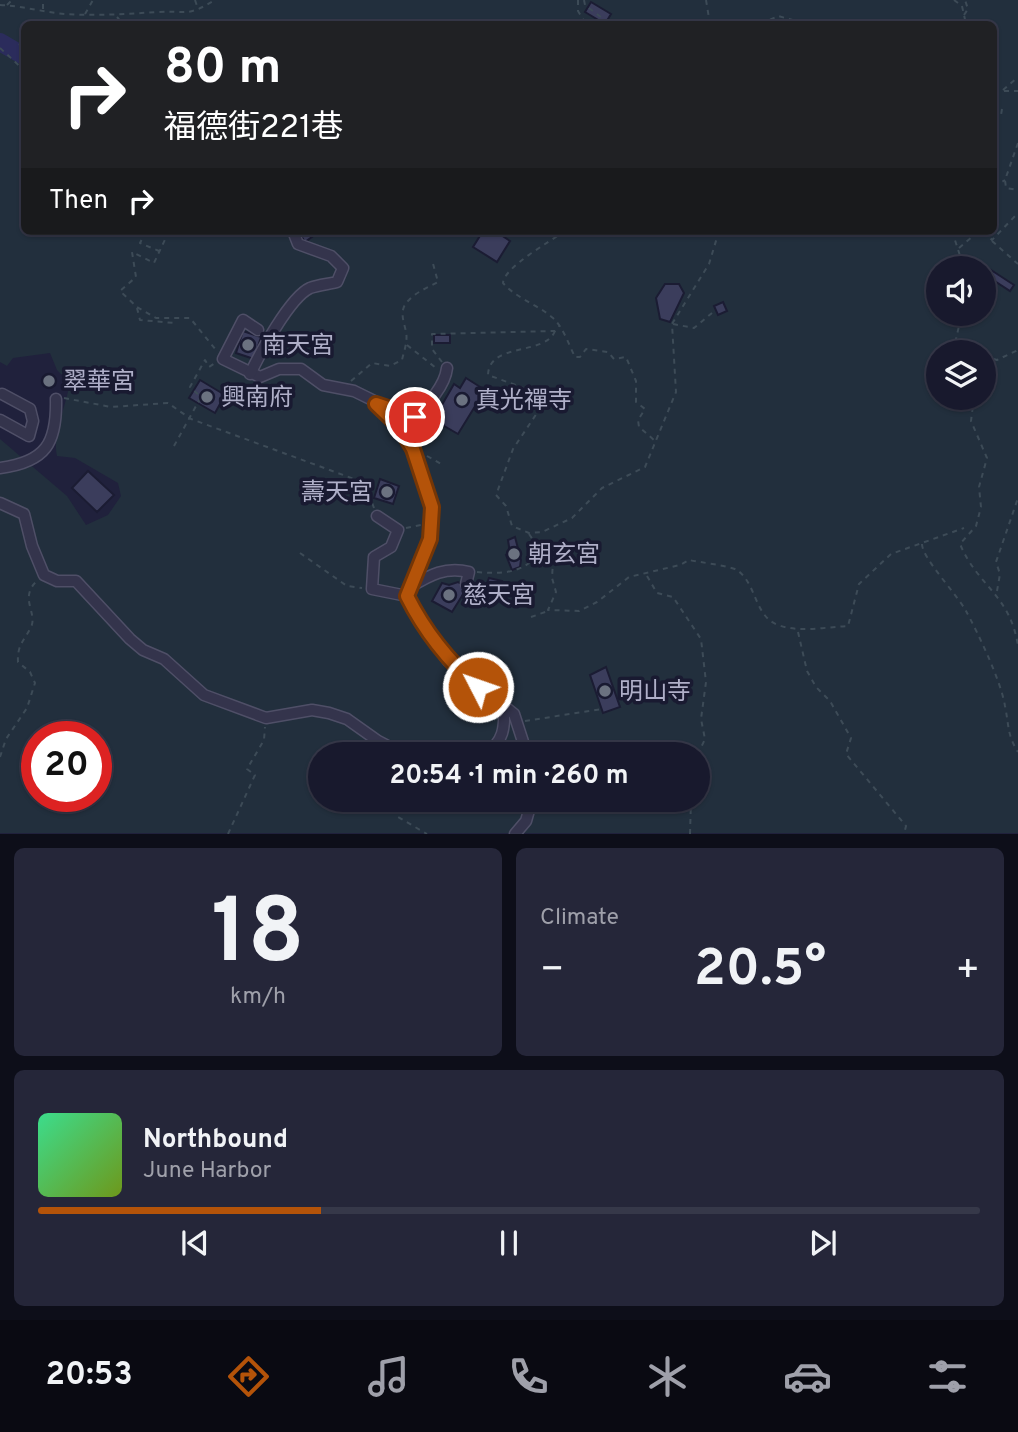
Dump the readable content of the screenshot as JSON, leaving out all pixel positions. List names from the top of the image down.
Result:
{
  "places": [
    "南天宮",
    "翠華宮",
    "興南府",
    "真光禪寺",
    "壽天宮",
    "朝玄宮",
    "慈天宮",
    "明山寺"
  ],
  "page": {
    "turn": ["80 m", "福德街221巷"],
    "then": "Then",
    "limit": "20",
    "trip": "20:54 · 1 min · 260 m",
    "tile": [
      ["18", "km/h"],
      "Climate"
    ],
    "heat": ["−", "20.5°", "+"],
    "song": ["Northbound", "June Harbor"],
    "tabs": "20:53"
  }
}
